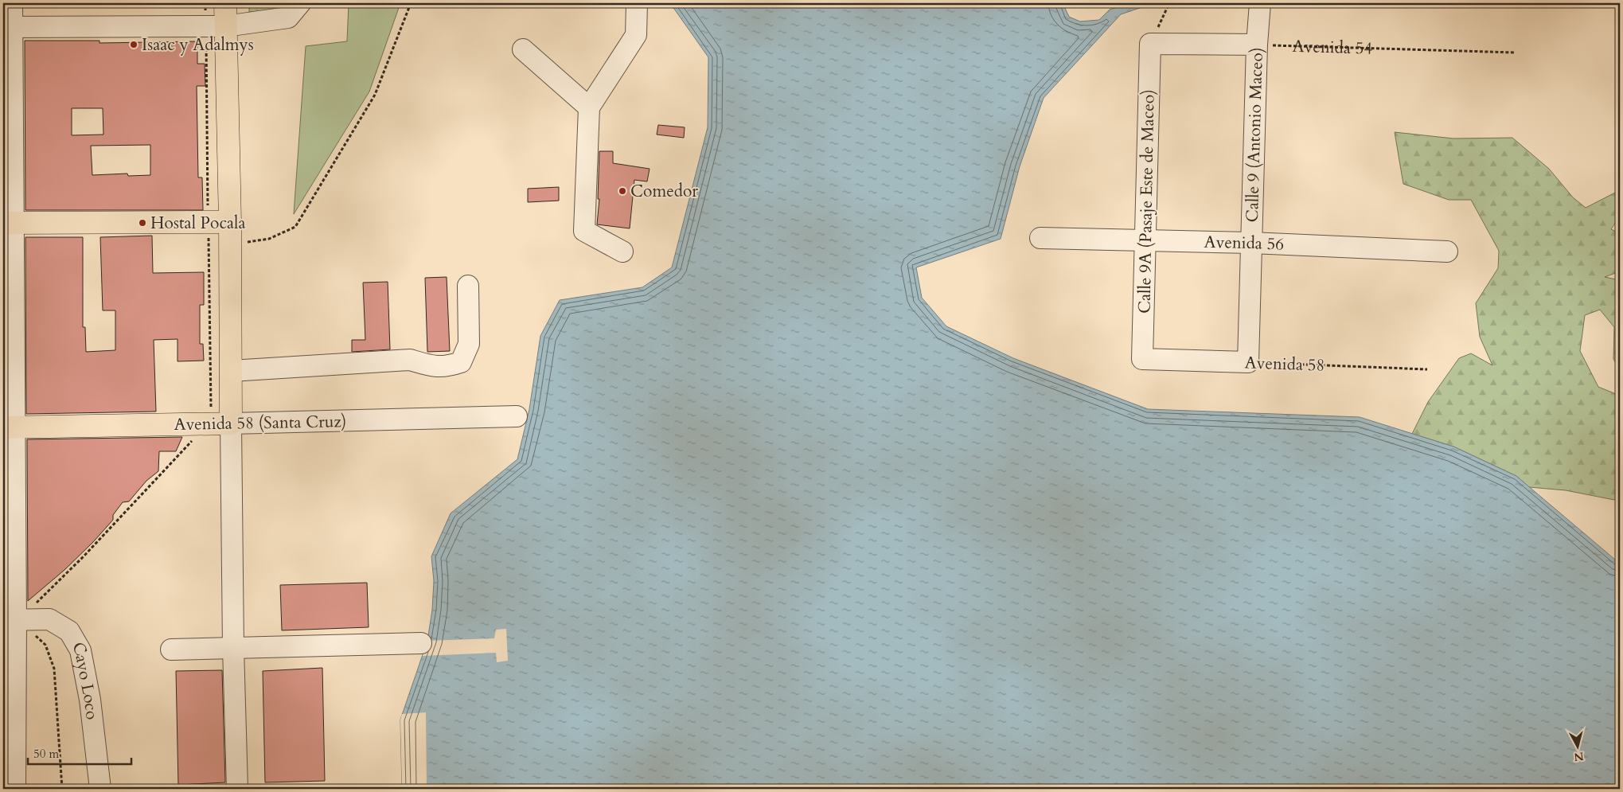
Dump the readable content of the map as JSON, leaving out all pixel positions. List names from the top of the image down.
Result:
{
  "streets": {
    "main road": ["Avenida 58 (Santa Cruz)"],
    "street": [
      "Calle 9 (Antonio Maceo)",
      "Calle 9A (Pasaje Este de Maceo)",
      "Avenida 56",
      "Avenida 58",
      "Cayo Loco"
    ],
    "path": ["Avenida 54"]
  },
  "crossings": [
    ["Avenida 54", "Calle 9 (Antonio Maceo)"],
    ["Calle 9 (Antonio Maceo)", "Avenida 56"],
    ["Calle 9 (Antonio Maceo)", "Avenida 58"],
    ["Calle 9A (Pasaje Este de Maceo)", "Avenida 56"],
    ["Calle 9A (Pasaje Este de Maceo)", "Avenida 58"]
  ],
  "places": ["Isaac y Adalmys", "Comedor", "Hostal Pocala"],
  "scale_bar": "50 m",
  "north": "bottom"
}
